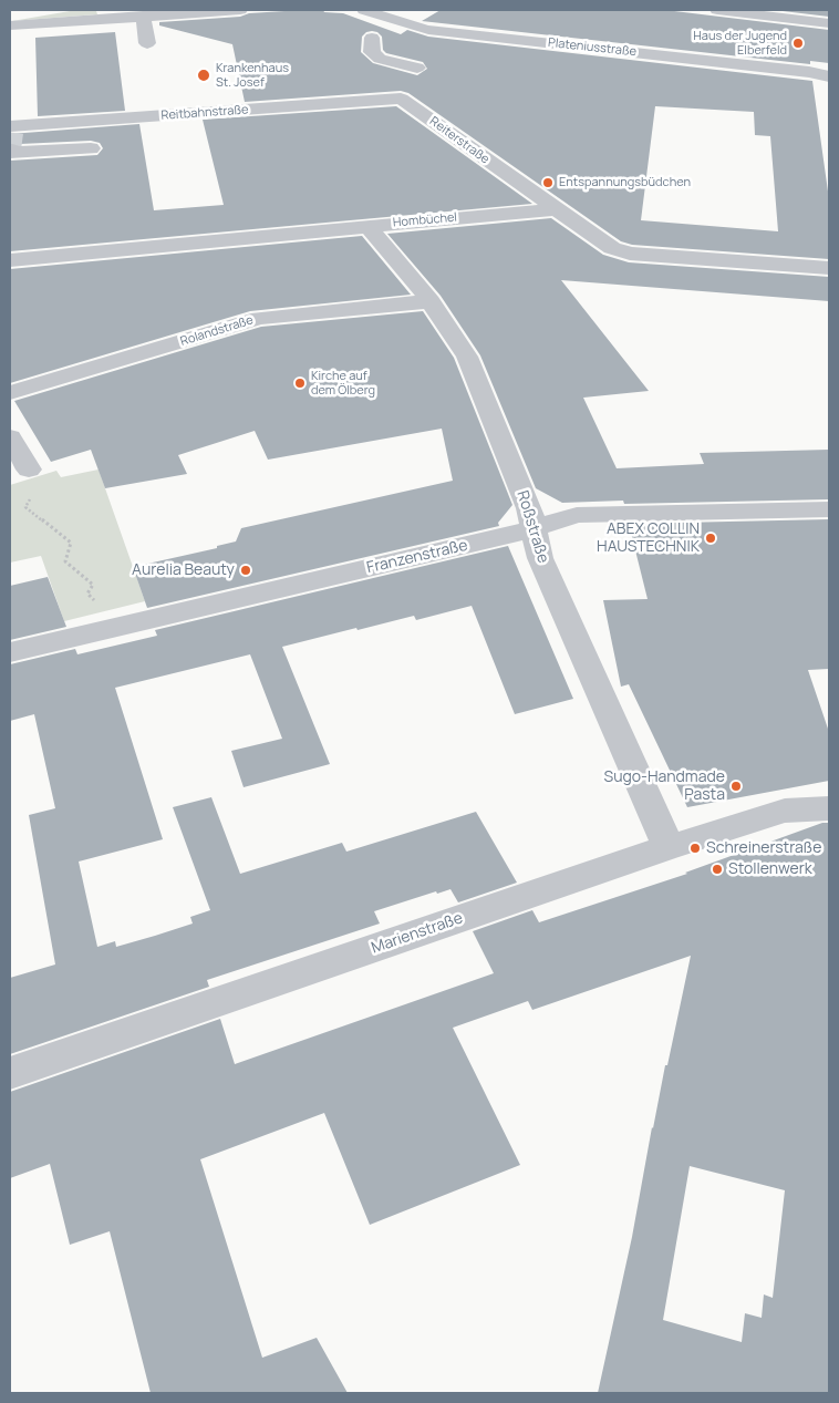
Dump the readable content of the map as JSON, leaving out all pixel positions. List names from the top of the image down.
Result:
{
  "streets": {
    "street": [
      "Plateniusstraße",
      "Reitbahnstraße",
      "Reiterstraße",
      "Hombüchel",
      "Rolandstraße",
      "Roßstraße",
      "Franzenstraße",
      "Marienstraße"
    ]
  },
  "crossings": [
    ["Reitbahnstraße", "Reiterstraße"],
    ["Reiterstraße", "Hombüchel"],
    ["Hombüchel", "Roßstraße"],
    ["Rolandstraße", "Roßstraße"],
    ["Roßstraße", "Franzenstraße"],
    ["Roßstraße", "Marienstraße"]
  ],
  "places": [
    "Haus der Jugend Elberfeld",
    "Krankenhaus St. Josef",
    "Entspannungsbüdchen",
    "Kirche auf dem Ölberg",
    "ABEX COLLIN HAUSTECHNIK",
    "Aurelia Beauty",
    "Sugo-Handmade Pasta",
    "Schreinerstraße",
    "Stollenwerk"
  ]
}
